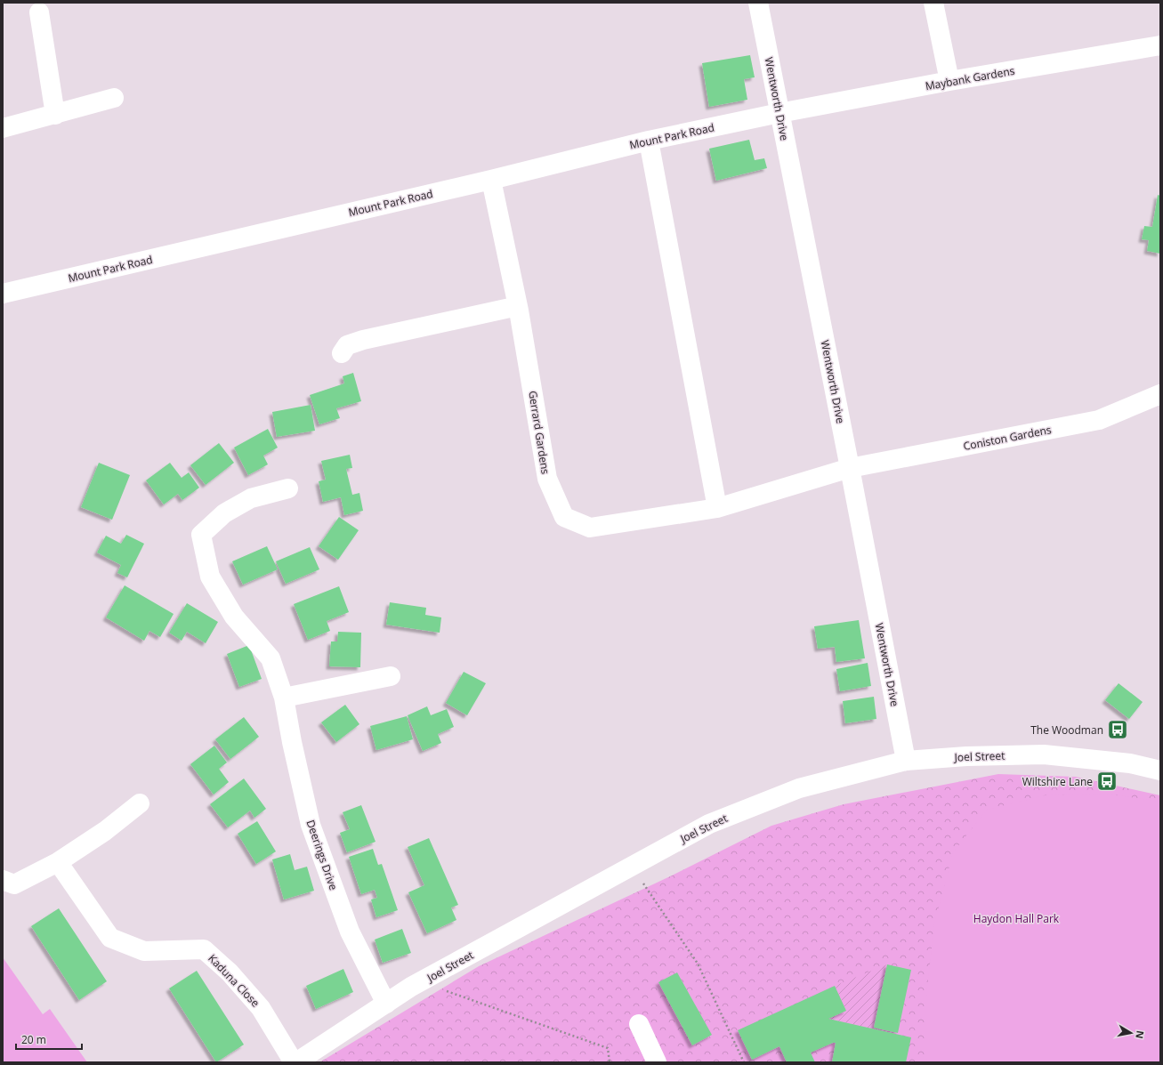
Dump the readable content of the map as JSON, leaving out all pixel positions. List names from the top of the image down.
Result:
{
  "streets": {
    "street": [
      "Maybank Gardens",
      "Wentworth Drive",
      "Mount Park Road",
      "Gerrard Gardens",
      "Coniston Gardens",
      "Joel Street",
      "Deerings Drive",
      "Kaduna Close"
    ]
  },
  "crossings": [
    ["Maybank Gardens", "Wentworth Drive"],
    ["Maybank Gardens", "Mount Park Road"],
    ["Wentworth Drive", "Mount Park Road"],
    ["Wentworth Drive", "Gerrard Gardens"],
    ["Wentworth Drive", "Coniston Gardens"],
    ["Wentworth Drive", "Joel Street"],
    ["Mount Park Road", "Gerrard Gardens"],
    ["Gerrard Gardens", "Coniston Gardens"],
    ["Joel Street", "Deerings Drive"],
    ["Joel Street", "Kaduna Close"]
  ],
  "parks": ["Haydon Hall Park"],
  "places": {
    "bus stop": ["The Woodman", "Wiltshire Lane"]
  },
  "scale_bar": "20 m",
  "north": "right"
}
